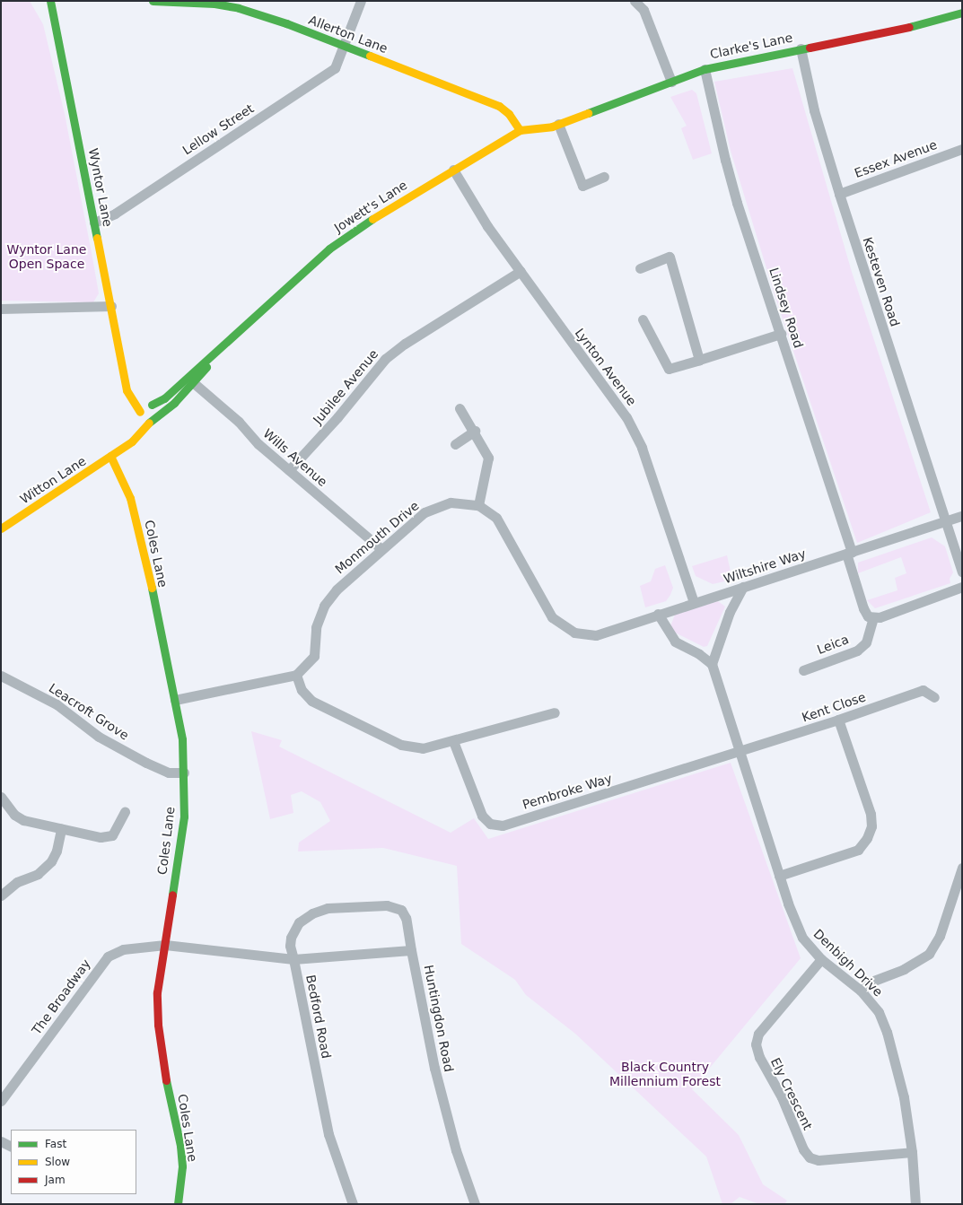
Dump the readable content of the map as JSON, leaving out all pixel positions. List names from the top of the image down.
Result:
{
  "streets": {
    "street": [
      "Allerton Lane",
      "Clarke's Lane",
      "Lellow Street",
      "Essex Avenue",
      "Wyntor Lane",
      "Jowett's Lane",
      "Kesteven Road",
      "Lindsey Road",
      "Lynton Avenue",
      "Jubilee Avenue",
      "Wills Avenue",
      "Witton Lane",
      "Monmouth Drive",
      "Coles Lane",
      "Wiltshire Way",
      "Leica",
      "Kent Close",
      "Leacroft Grove",
      "Pembroke Way",
      "Denbigh Drive",
      "The Broadway",
      "Bedford Road",
      "Huntingdon Road",
      "Ely Crescent"
    ]
  },
  "crossings": [
    ["Allerton Lane", "Lellow Street"],
    ["Allerton Lane", "Jowett's Lane"],
    ["Clarke's Lane", "Jowett's Lane"],
    ["Clarke's Lane", "Kesteven Road"],
    ["Clarke's Lane", "Lindsey Road"],
    ["Lellow Street", "Wyntor Lane"],
    ["Essex Avenue", "Kesteven Road"],
    ["Wyntor Lane", "Jowett's Lane"],
    ["Wyntor Lane", "Witton Lane"],
    ["Jowett's Lane", "Lynton Avenue"],
    ["Jowett's Lane", "Wills Avenue"],
    ["Jowett's Lane", "Witton Lane"],
    ["Kesteven Road", "Wiltshire Way"],
    ["Lindsey Road", "Wiltshire Way"],
    ["Lindsey Road", "Leica"],
    ["Lynton Avenue", "Jubilee Avenue"],
    ["Lynton Avenue", "Wiltshire Way"],
    ["Jubilee Avenue", "Wills Avenue"],
    ["Wills Avenue", "Monmouth Drive"],
    ["Witton Lane", "Coles Lane"],
    ["Monmouth Drive", "Wiltshire Way"],
    ["Coles Lane", "Leacroft Grove"],
    ["Coles Lane", "The Broadway"],
    ["Kent Close", "Pembroke Way"],
    ["Kent Close", "Denbigh Drive"],
    ["Pembroke Way", "Denbigh Drive"],
    ["Denbigh Drive", "Ely Crescent"],
    ["Bedford Road", "Huntingdon Road"]
  ],
  "parks": ["Wyntor Lane Open Space", "Black Country Millennium Forest"],
  "legend": ["Fast", "Slow", "Jam"]
}
